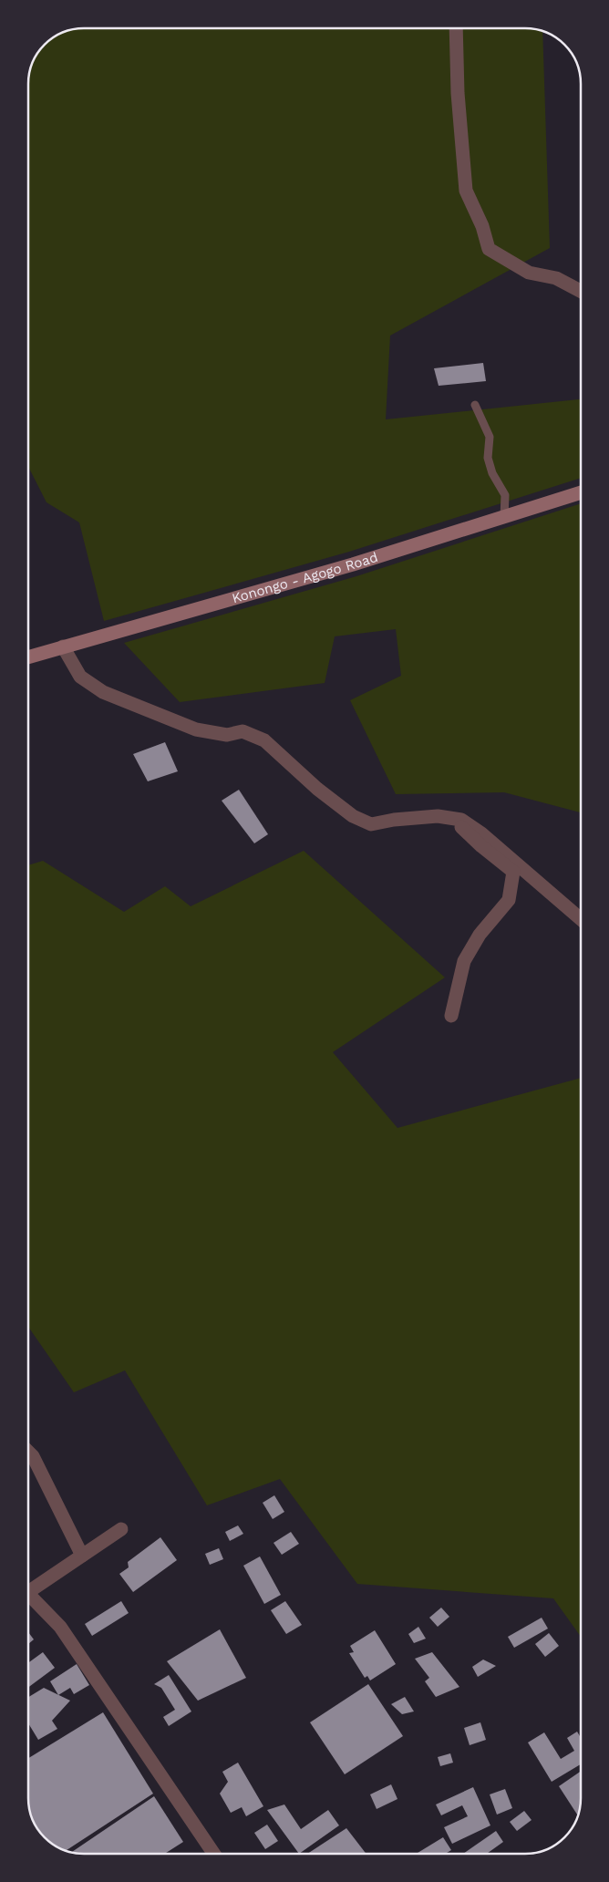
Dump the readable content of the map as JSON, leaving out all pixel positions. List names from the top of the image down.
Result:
{
  "streets": {
    "main road": ["Konongo - Agogo Road"]
  }
}
